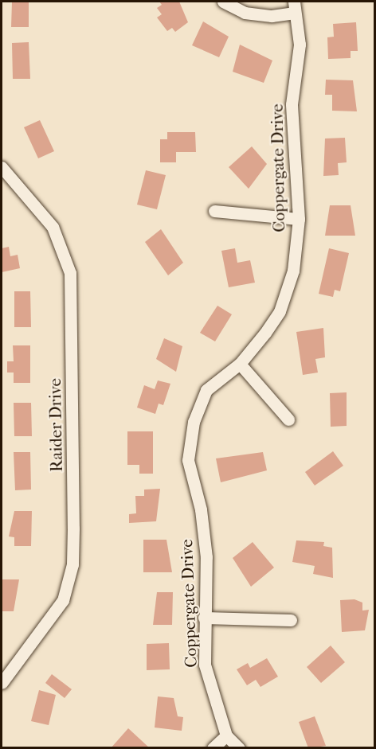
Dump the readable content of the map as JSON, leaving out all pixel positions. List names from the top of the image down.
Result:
{
  "streets": {
    "street": ["Coppergate Drive", "Raider Drive"]
  }
}
